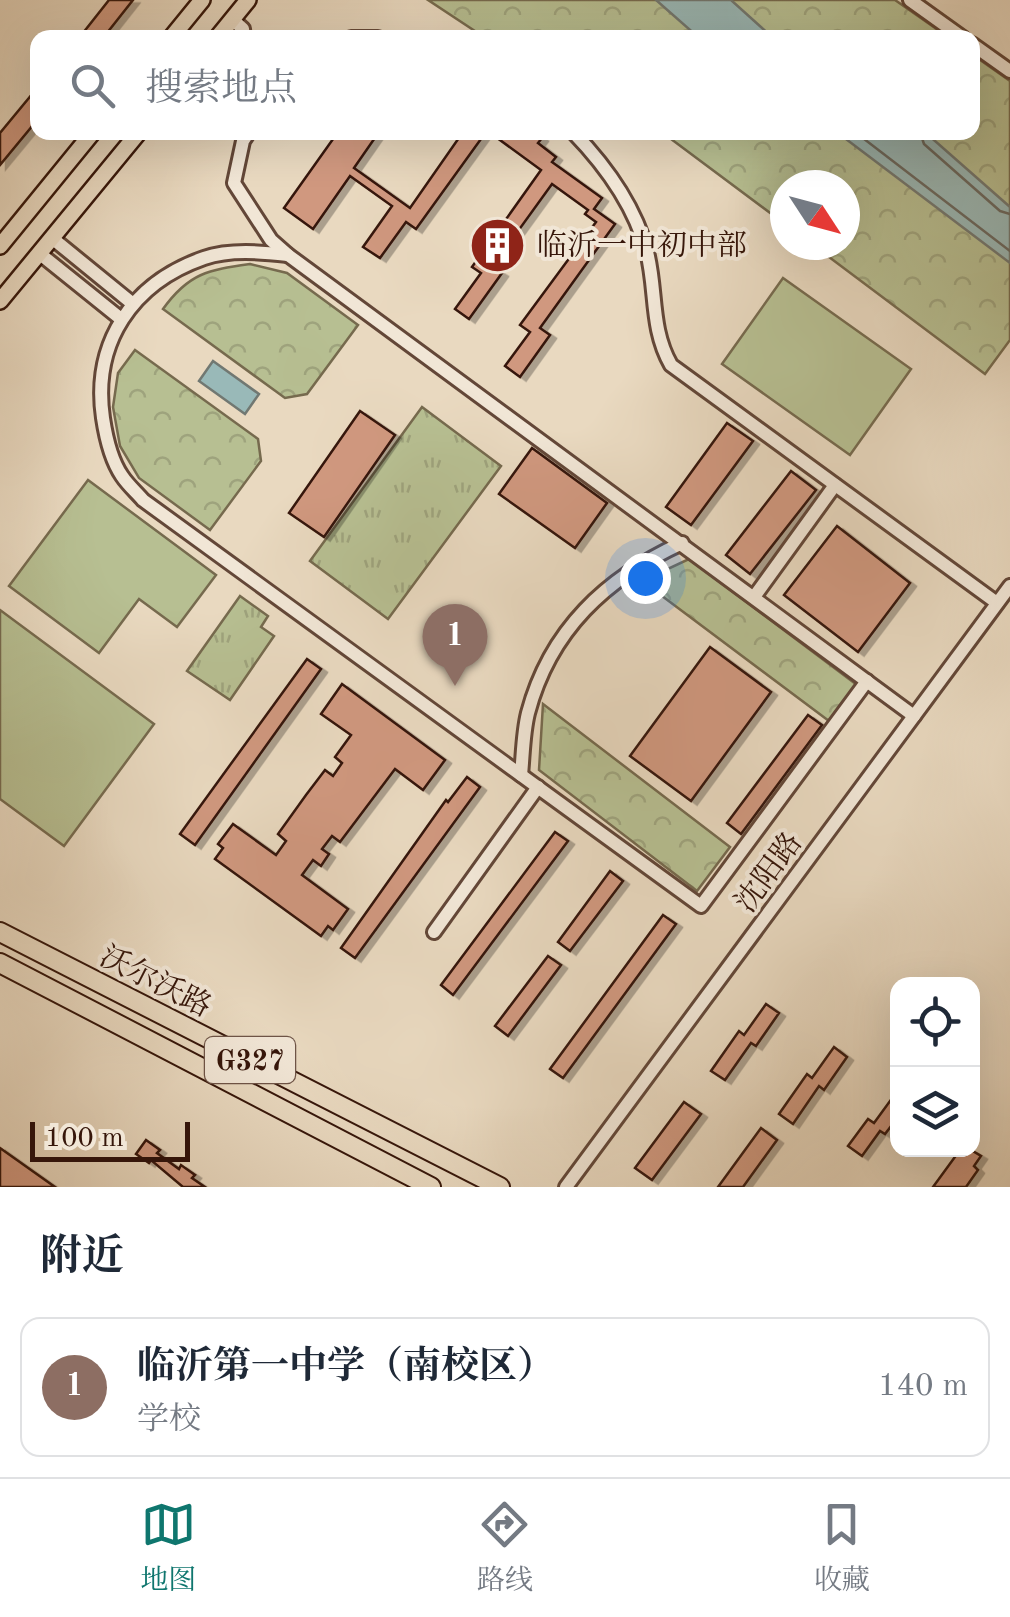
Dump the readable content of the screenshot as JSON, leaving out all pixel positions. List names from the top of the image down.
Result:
{
  "streets": {
    "highway": ["沃尔沃路", "G327"],
    "street": ["沈阳路"]
  },
  "places": {
    "building": ["临沂一中初中部"]
  },
  "scale_bar": "100 m",
  "north": "bottom right",
  "page": {
    "search": "搜索地点",
    "pins": "1",
    "scale": "100 m",
    "heading": "附近",
    "list": [
      {
        "mark": "1",
        "name": "临沂第一中学（南校区）",
        "note": "学校",
        "value": "140 m"
      }
    ],
    "nav": ["地图", "路线", "收藏"]
  }
}
